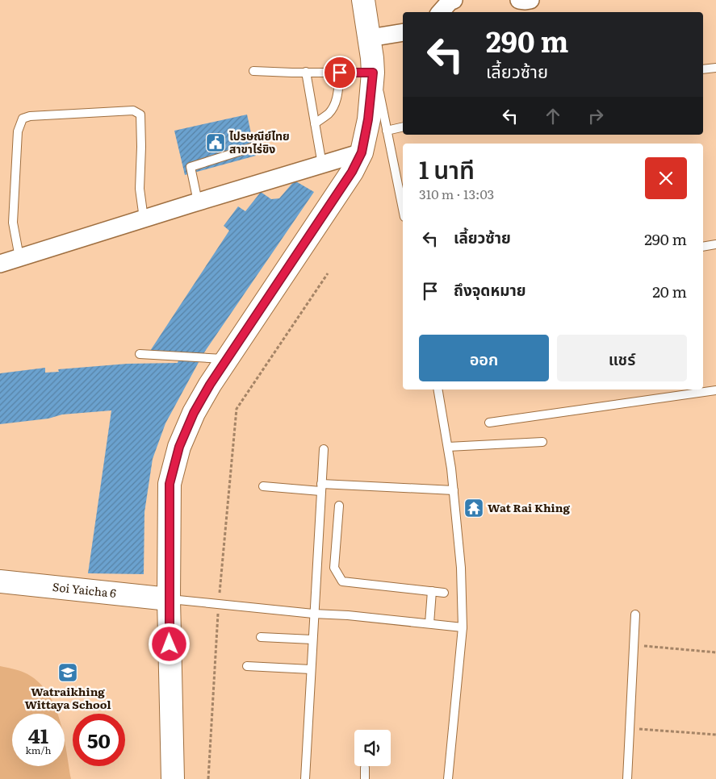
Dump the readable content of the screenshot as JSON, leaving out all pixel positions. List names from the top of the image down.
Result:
{
  "streets": {
    "main road": ["Soi Yaicha 6"]
  },
  "places": {
    "public building": ["ไปรษณีย์ไทย สาขาไร่ขิง"],
    "temple": ["Wat Rai Khing"],
    "school or university": ["Watraikhing Wittaya School"]
  },
  "page": {
    "turn": ["290 m", "เลี้ยวซ้าย"],
    "heading": ["1 นาที", "310 m · 13:03"],
    "list": [
      {
        "name": "เลี้ยวซ้าย",
        "value": "290 m"
      },
      {
        "name": "ถึงจุดหมาย",
        "value": "20 m"
      }
    ],
    "buttons": ["ออก", "แชร์"],
    "speed": "41 km/h",
    "limit": "50"
  }
}
